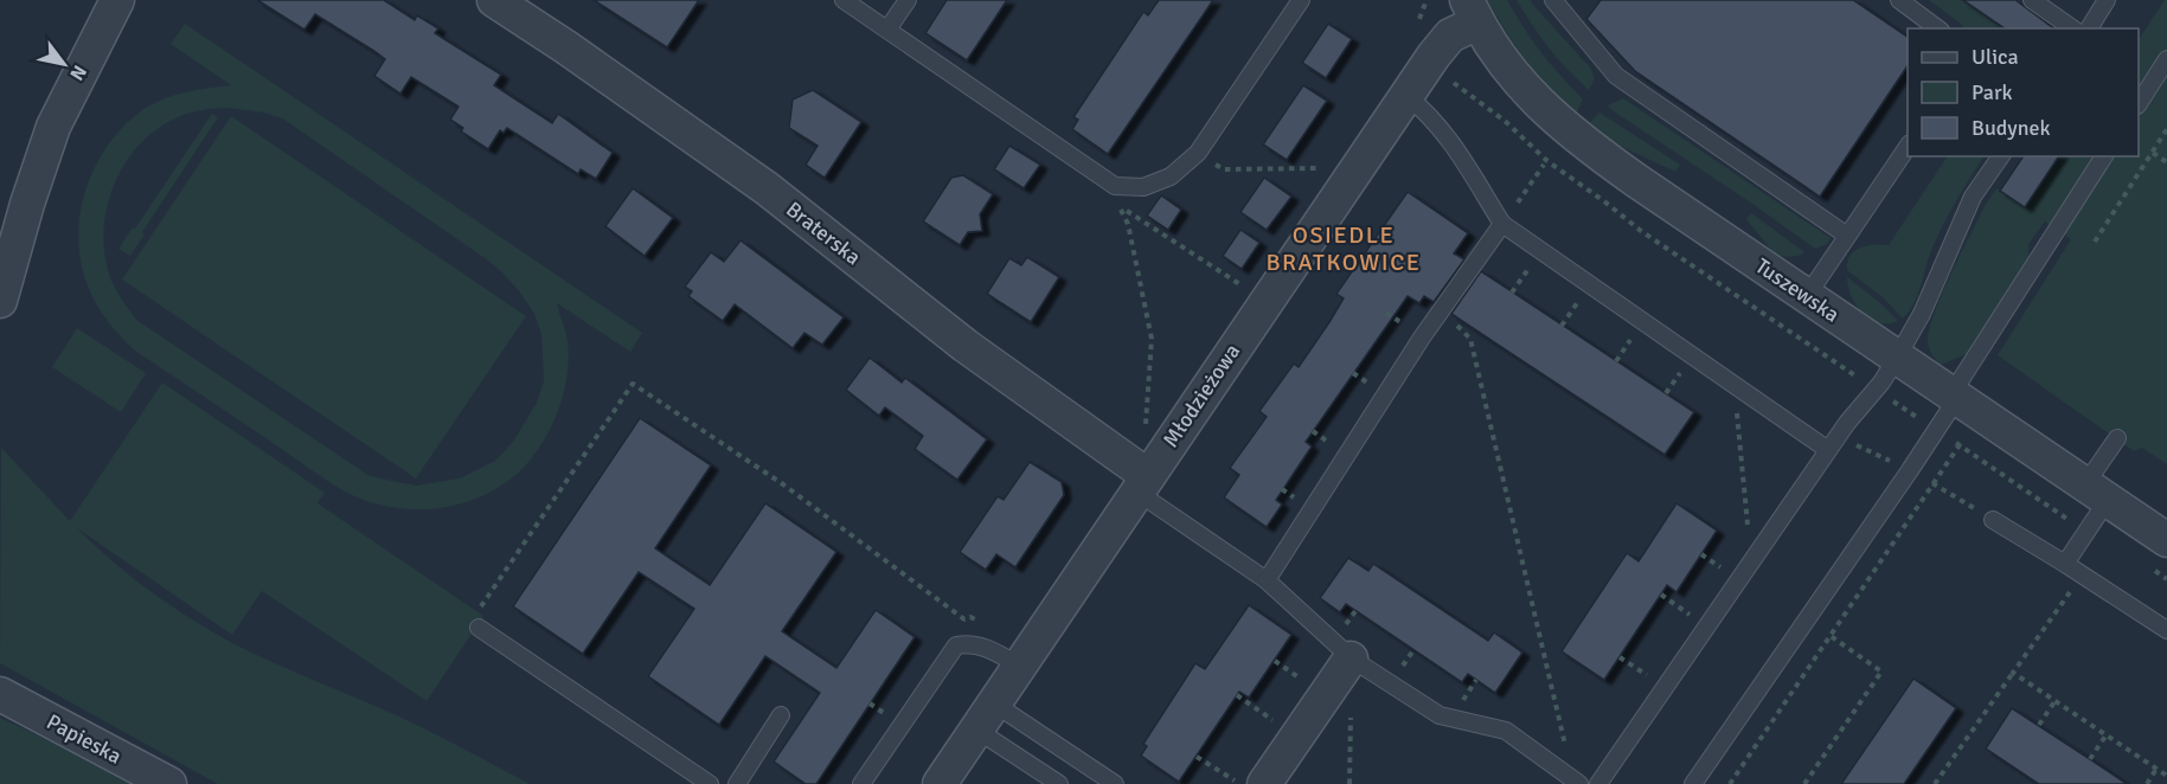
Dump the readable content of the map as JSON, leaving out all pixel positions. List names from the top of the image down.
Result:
{
  "streets": {
    "street": [
      "Braterska",
      "Tuszewska",
      "Młodzieżowa",
      "Papieska"
    ]
  },
  "crossings": [
    ["Braterska", "Młodzieżowa"],
    ["Tuszewska", "Młodzieżowa"]
  ],
  "districts": ["OSIEDLE BRATKOWICE"],
  "legend": ["Ulica", "Park", "Budynek"],
  "north": "bottom right"
}
